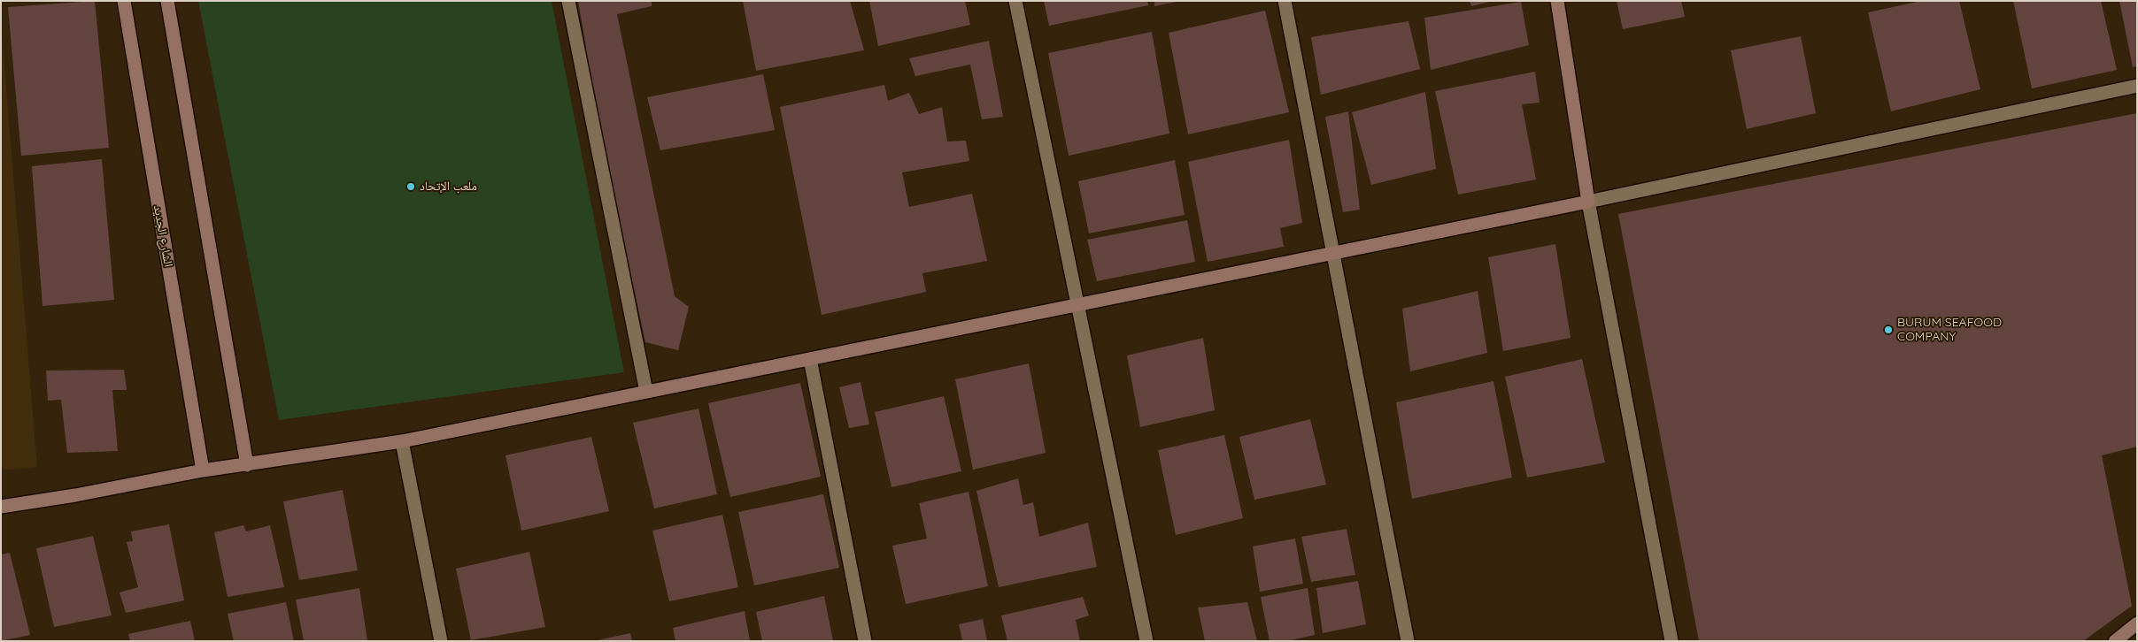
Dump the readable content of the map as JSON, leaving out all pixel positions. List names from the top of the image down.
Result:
{
  "streets": {
    "street": ["الشارع الجديد"]
  },
  "places": ["ملعب الإتحاد", "BURUM SEAFOOD COMPANY"]
}
